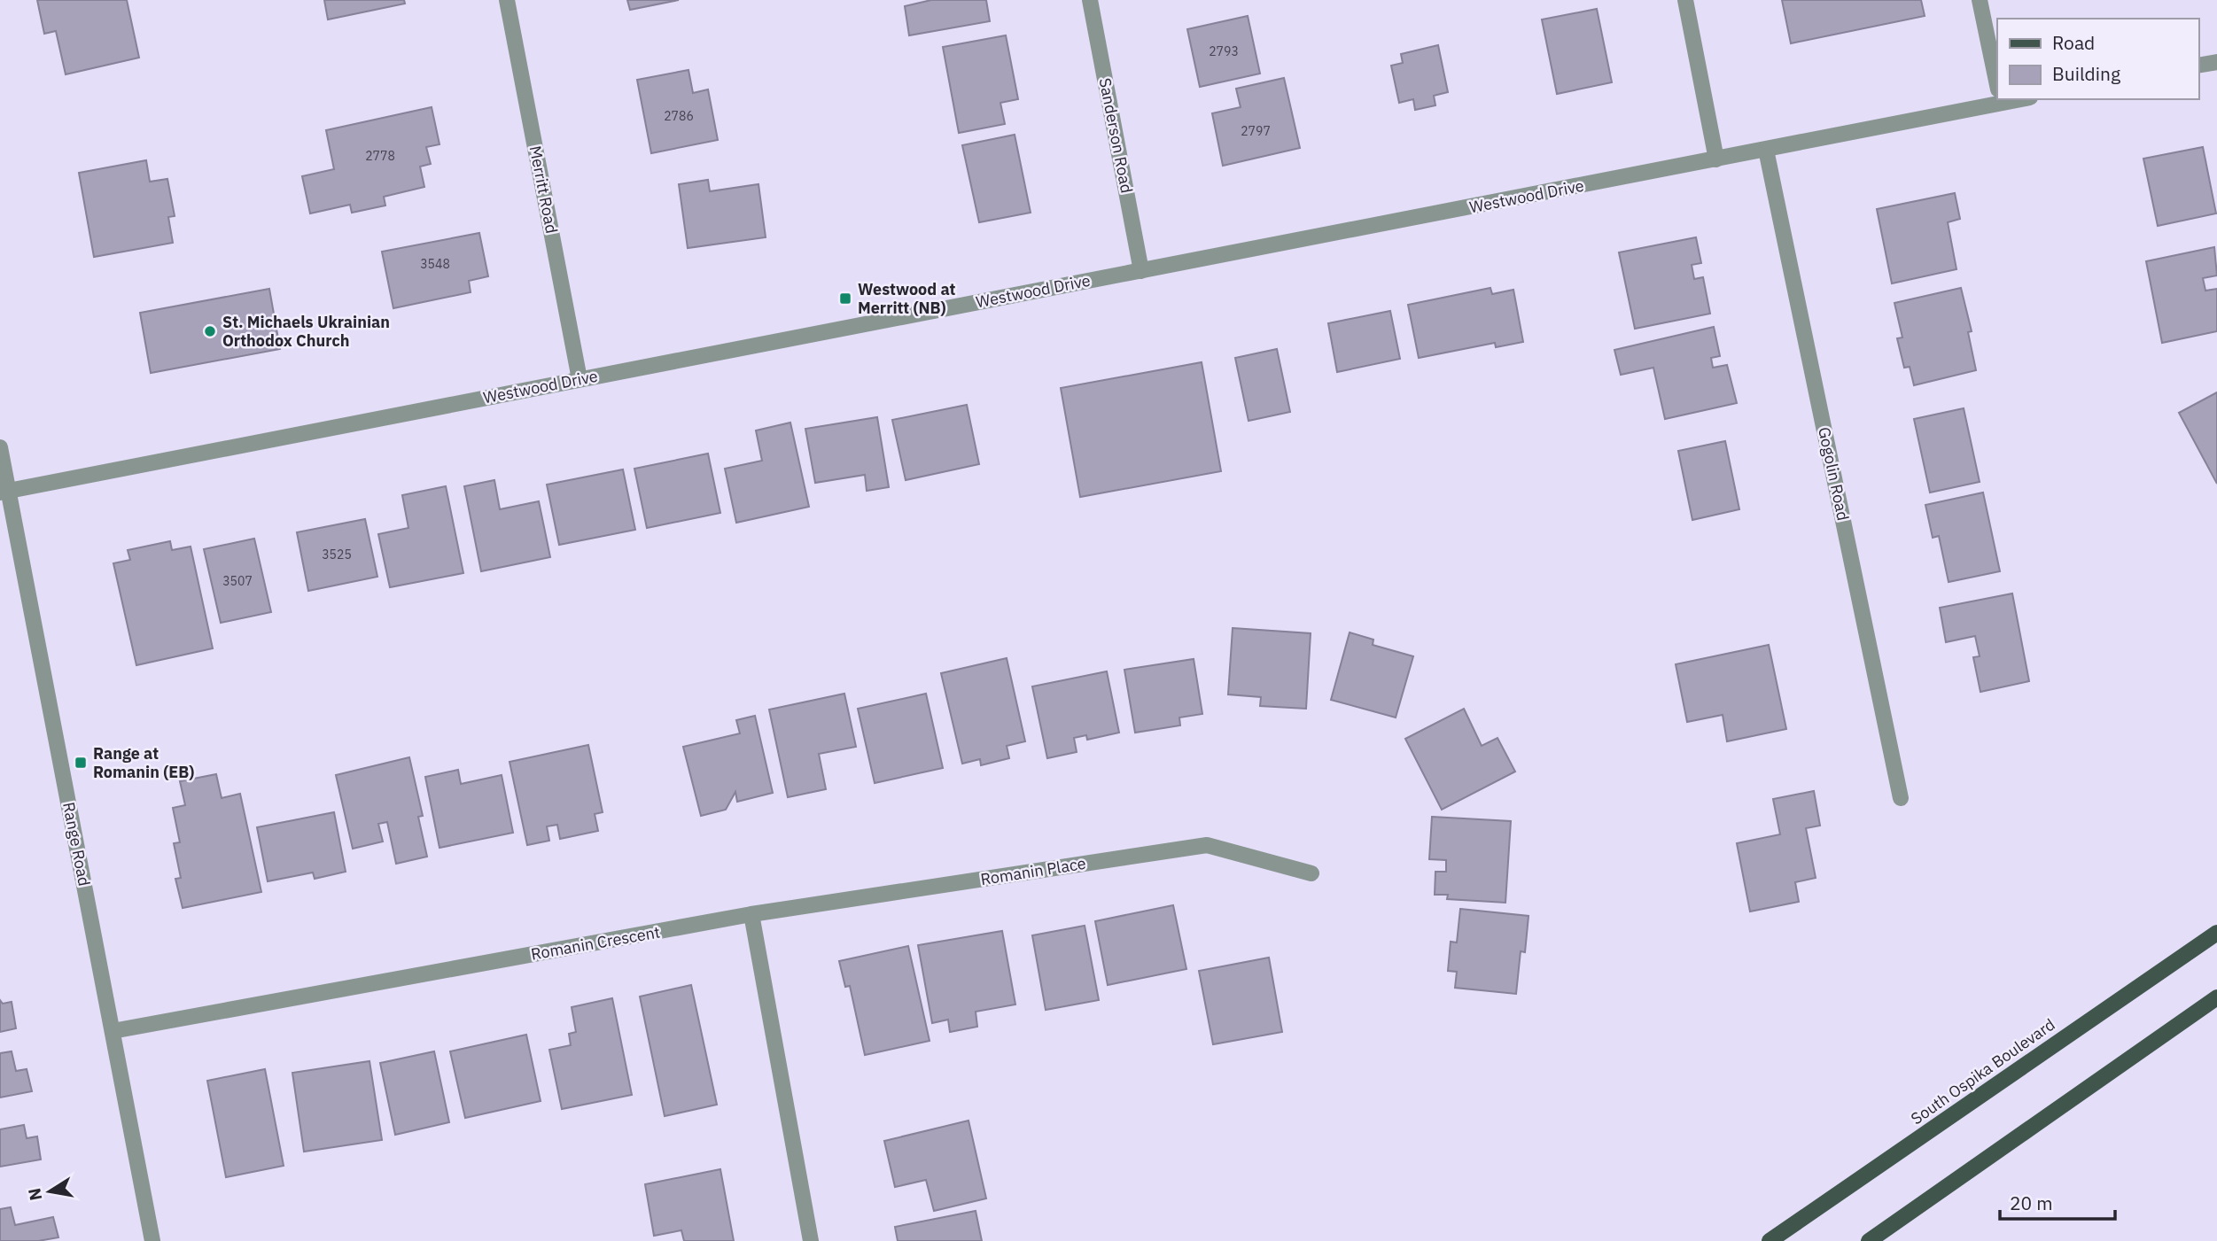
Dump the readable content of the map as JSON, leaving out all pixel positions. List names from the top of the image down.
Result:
{
  "streets": {
    "main road": ["South Ospika Boulevard"],
    "street": [
      "Sanderson Road",
      "Merritt Road",
      "Westwood Drive",
      "Gogolin Road",
      "Range Road",
      "Romanin Place",
      "Romanin Crescent"
    ]
  },
  "crossings": [
    ["Sanderson Road", "Westwood Drive"],
    ["Merritt Road", "Westwood Drive"],
    ["Westwood Drive", "Gogolin Road"],
    ["Westwood Drive", "Range Road"],
    ["Range Road", "Romanin Crescent"],
    ["Romanin Place", "Romanin Crescent"]
  ],
  "places": {
    "transit": ["Westwood at Merritt (NB)", "Range at Romanin (EB)"],
    "other": ["St. Michaels Ukrainian Orthodox Church"]
  },
  "house_numbers": [
    "2793",
    "2786",
    "2797",
    "2778",
    "3548",
    "3525",
    "3507"
  ],
  "legend": ["Road", "Building"],
  "scale_bar": "20 m",
  "north": "left"
}
